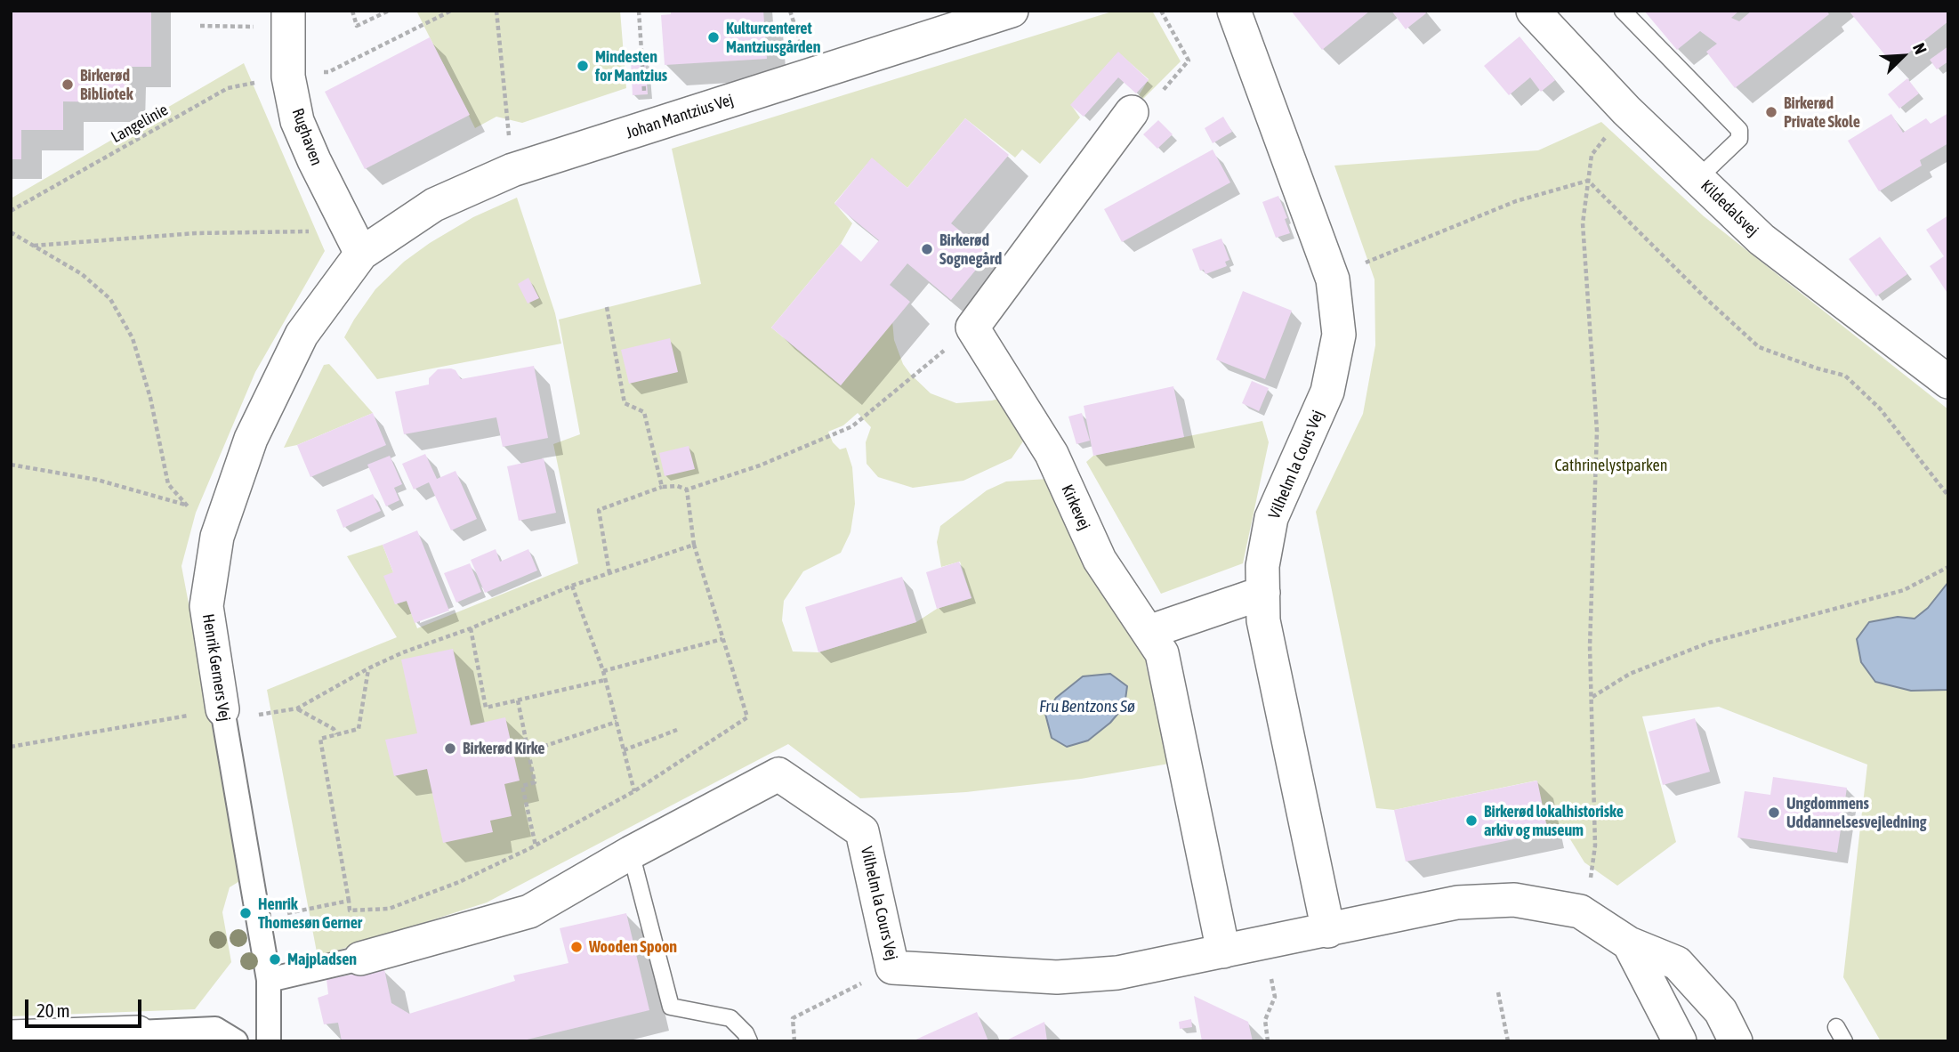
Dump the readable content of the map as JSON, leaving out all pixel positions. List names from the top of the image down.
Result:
{
  "streets": {
    "street": [
      "Johan Mantzius Vej",
      "Rughaven",
      "Kildedalsvej",
      "Vilhelm la Cours Vej",
      "Kirkevej",
      "Henrik Gerners Vej"
    ],
    "path": ["Langelinie"]
  },
  "crossings": [
    ["Johan Mantzius Vej", "Rughaven"],
    ["Johan Mantzius Vej", "Henrik Gerners Vej"],
    ["Langelinie", "Rughaven"],
    ["Rughaven", "Henrik Gerners Vej"],
    ["Vilhelm la Cours Vej", "Kirkevej"],
    ["Vilhelm la Cours Vej", "Henrik Gerners Vej"]
  ],
  "water": ["Fru Bentzons Sø"],
  "parks": ["Cathrinelystparken"],
  "places": [
    "Kulturcenteret Mantziusgården",
    "Mindesten for Mantzius",
    "Birkerød Bibliotek",
    "Birkerød Private Skole",
    "Birkerød Sognegård",
    "Birkerød Kirke",
    "Ungdommens Uddannelsesvejledning",
    "Birkerød lokalhistoriske arkiv og museum",
    "Henrik Thomesøn Gerner",
    "Wooden Spoon",
    "Majpladsen"
  ],
  "scale_bar": "20 m",
  "north": "top right"
}
